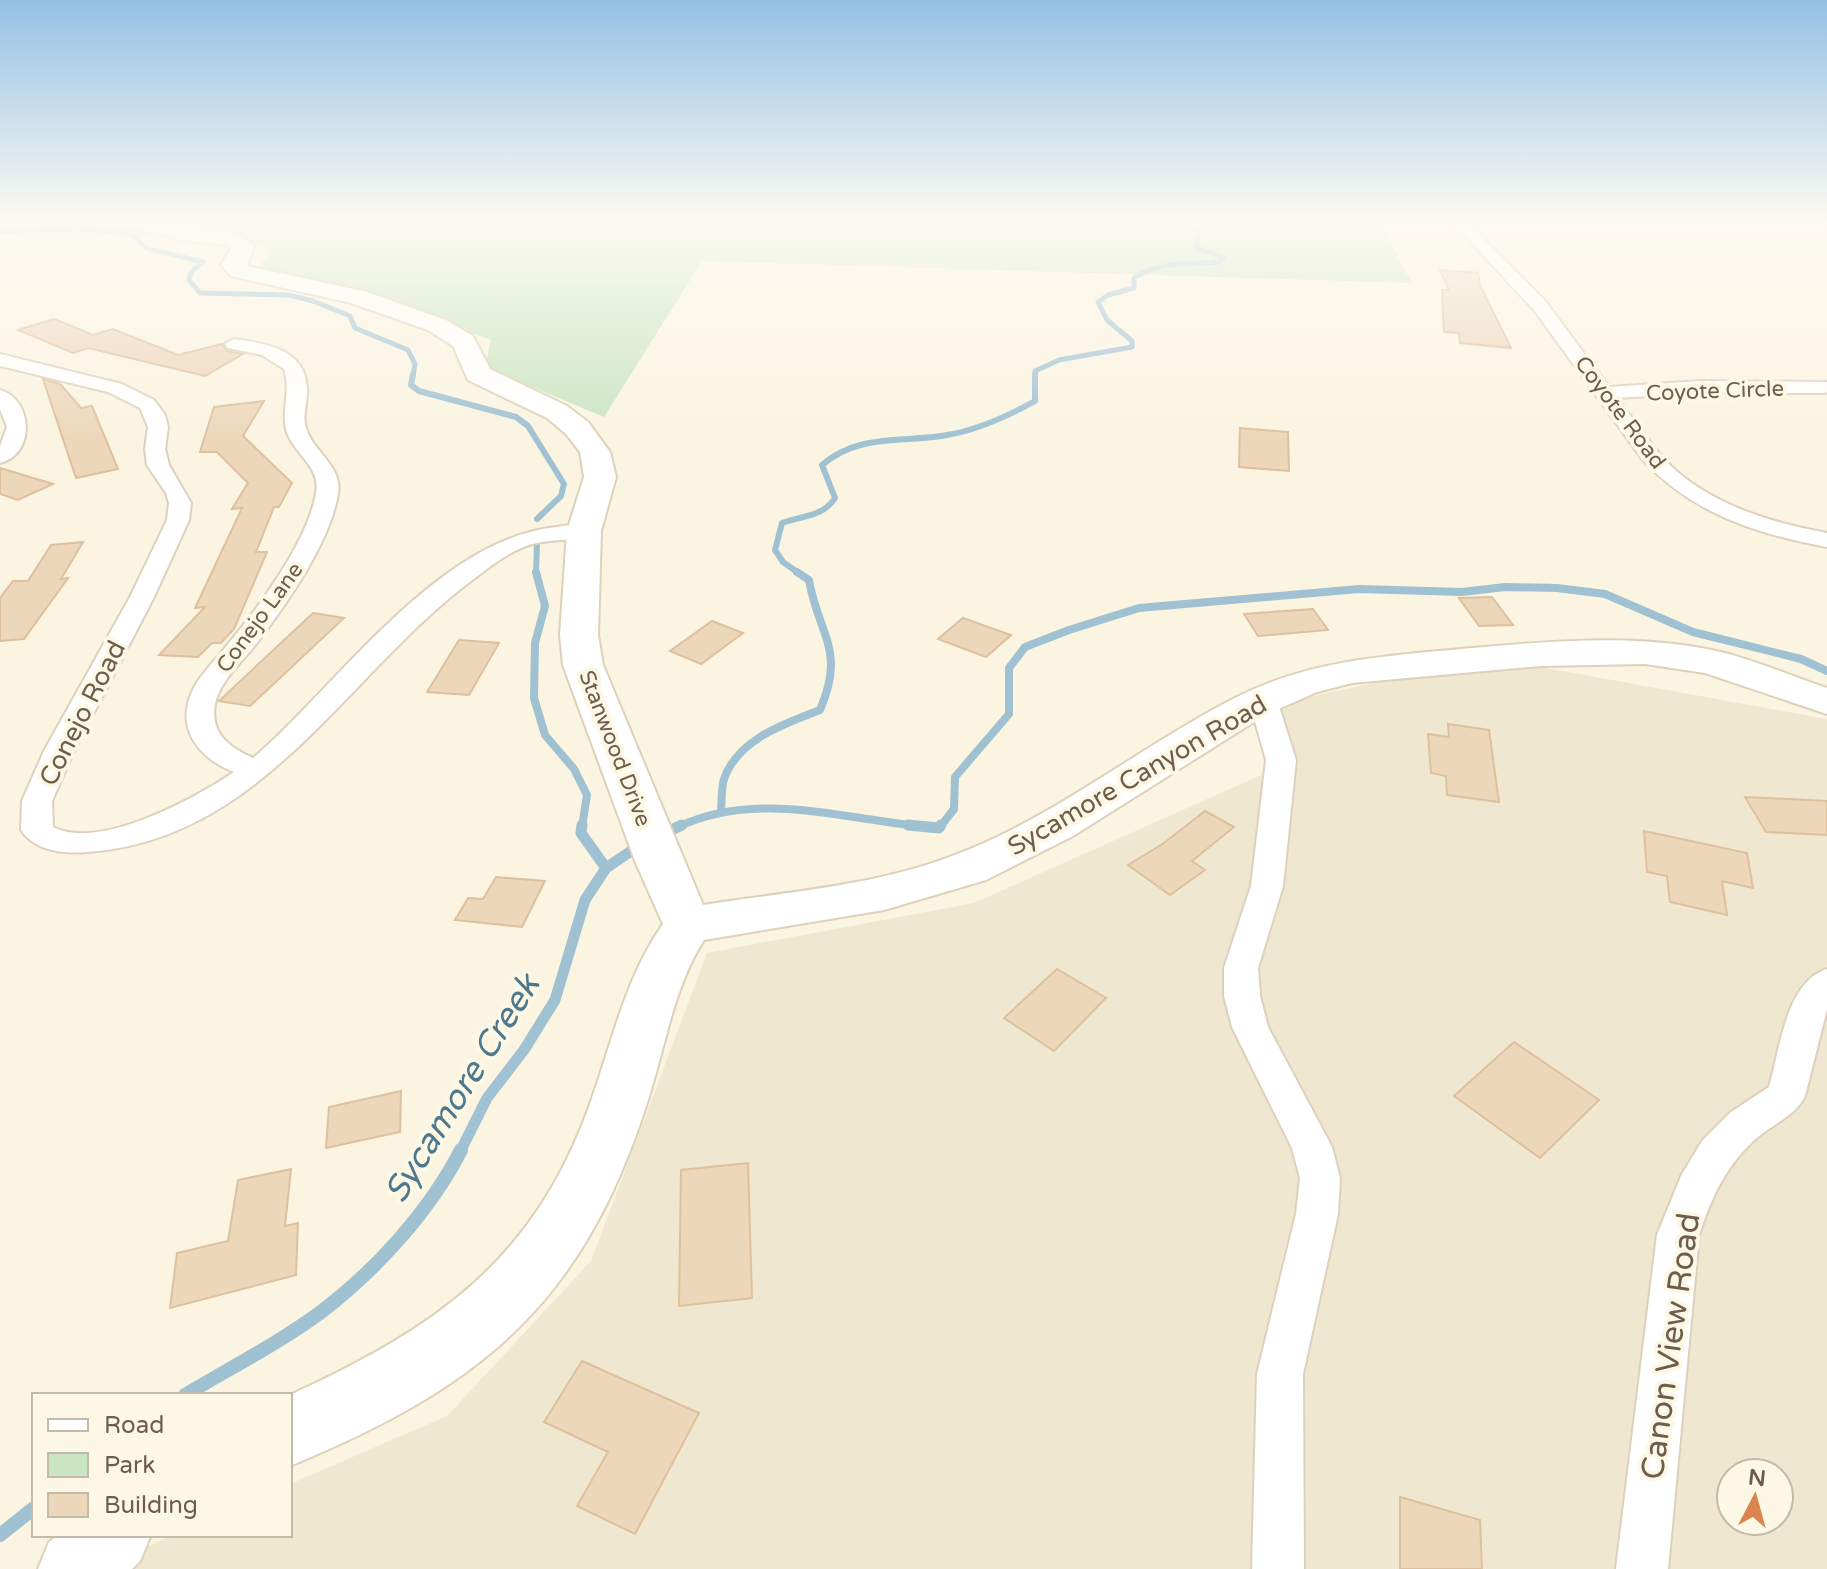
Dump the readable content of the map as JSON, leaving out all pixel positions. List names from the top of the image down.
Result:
{
  "streets": {
    "main road": ["Stanwood Drive", "Sycamore Canyon Road"],
    "street": [
      "Coyote Circle",
      "Coyote Road",
      "Conejo Lane",
      "Conejo Road",
      "Canon View Road"
    ]
  },
  "crossings": [
    ["Coyote Circle", "Coyote Road"],
    ["Conejo Lane", "Conejo Road"],
    ["Conejo Road", "Stanwood Drive"],
    ["Stanwood Drive", "Sycamore Canyon Road"]
  ],
  "water": ["Sycamore Creek"],
  "legend": ["Road", "Park", "Building"],
  "north": "top"
}
